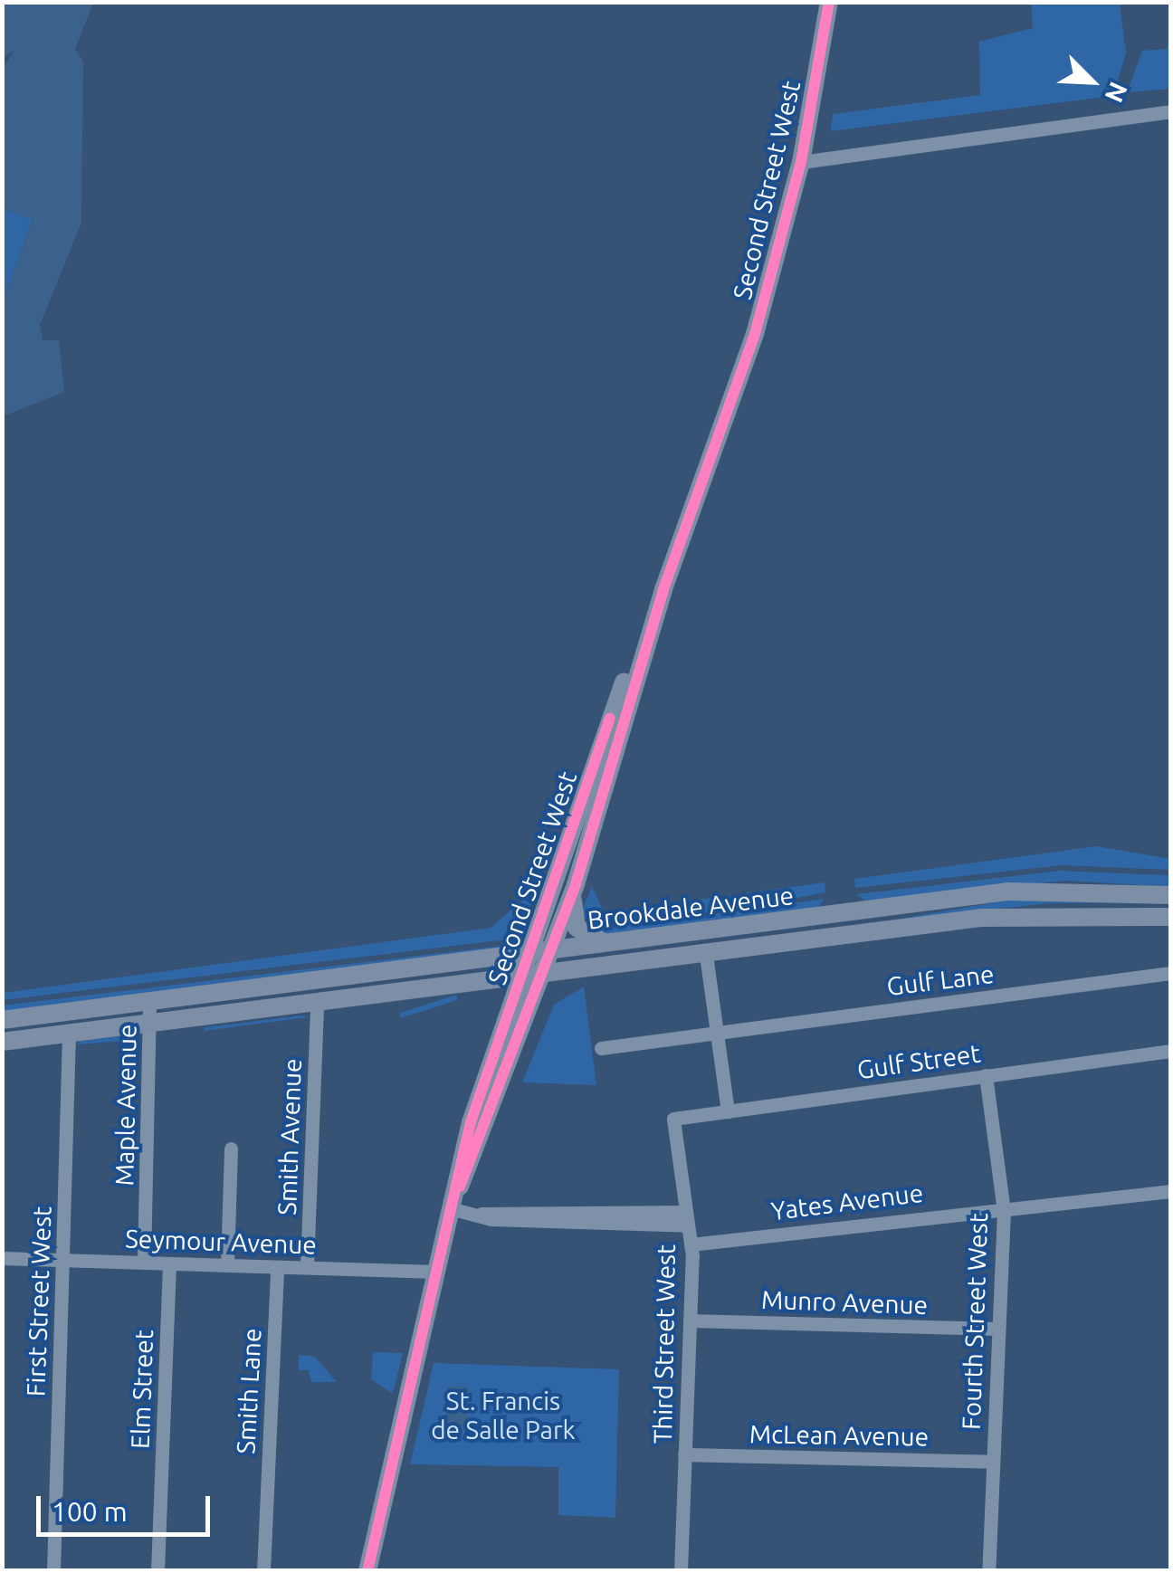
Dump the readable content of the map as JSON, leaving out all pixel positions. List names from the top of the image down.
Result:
{
  "streets": {
    "main road": ["Second Street West", "Brookdale Avenue"],
    "street": [
      "Gulf Lane",
      "Gulf Street",
      "Maple Avenue",
      "Smith Avenue",
      "Yates Avenue",
      "Seymour Avenue",
      "First Street West",
      "Munro Avenue",
      "Fourth Street West",
      "Third Street West",
      "Elm Street",
      "Smith Lane",
      "McLean Avenue"
    ]
  },
  "crossings": [
    ["Second Street West", "Brookdale Avenue"],
    ["Second Street West", "Seymour Avenue"],
    ["Brookdale Avenue", "Maple Avenue"],
    ["Brookdale Avenue", "Smith Avenue"],
    ["Brookdale Avenue", "First Street West"],
    ["Gulf Street", "Fourth Street West"],
    ["Gulf Street", "Third Street West"],
    ["Maple Avenue", "Seymour Avenue"],
    ["Smith Avenue", "Seymour Avenue"],
    ["Yates Avenue", "Fourth Street West"],
    ["Yates Avenue", "Third Street West"],
    ["Seymour Avenue", "First Street West"],
    ["Seymour Avenue", "Elm Street"],
    ["Seymour Avenue", "Smith Lane"],
    ["Munro Avenue", "Fourth Street West"],
    ["Munro Avenue", "Third Street West"],
    ["Fourth Street West", "McLean Avenue"],
    ["Third Street West", "McLean Avenue"]
  ],
  "parks": ["St. Francis de Salle Park"],
  "scale_bar": "100 m",
  "north": "bottom right"
}
